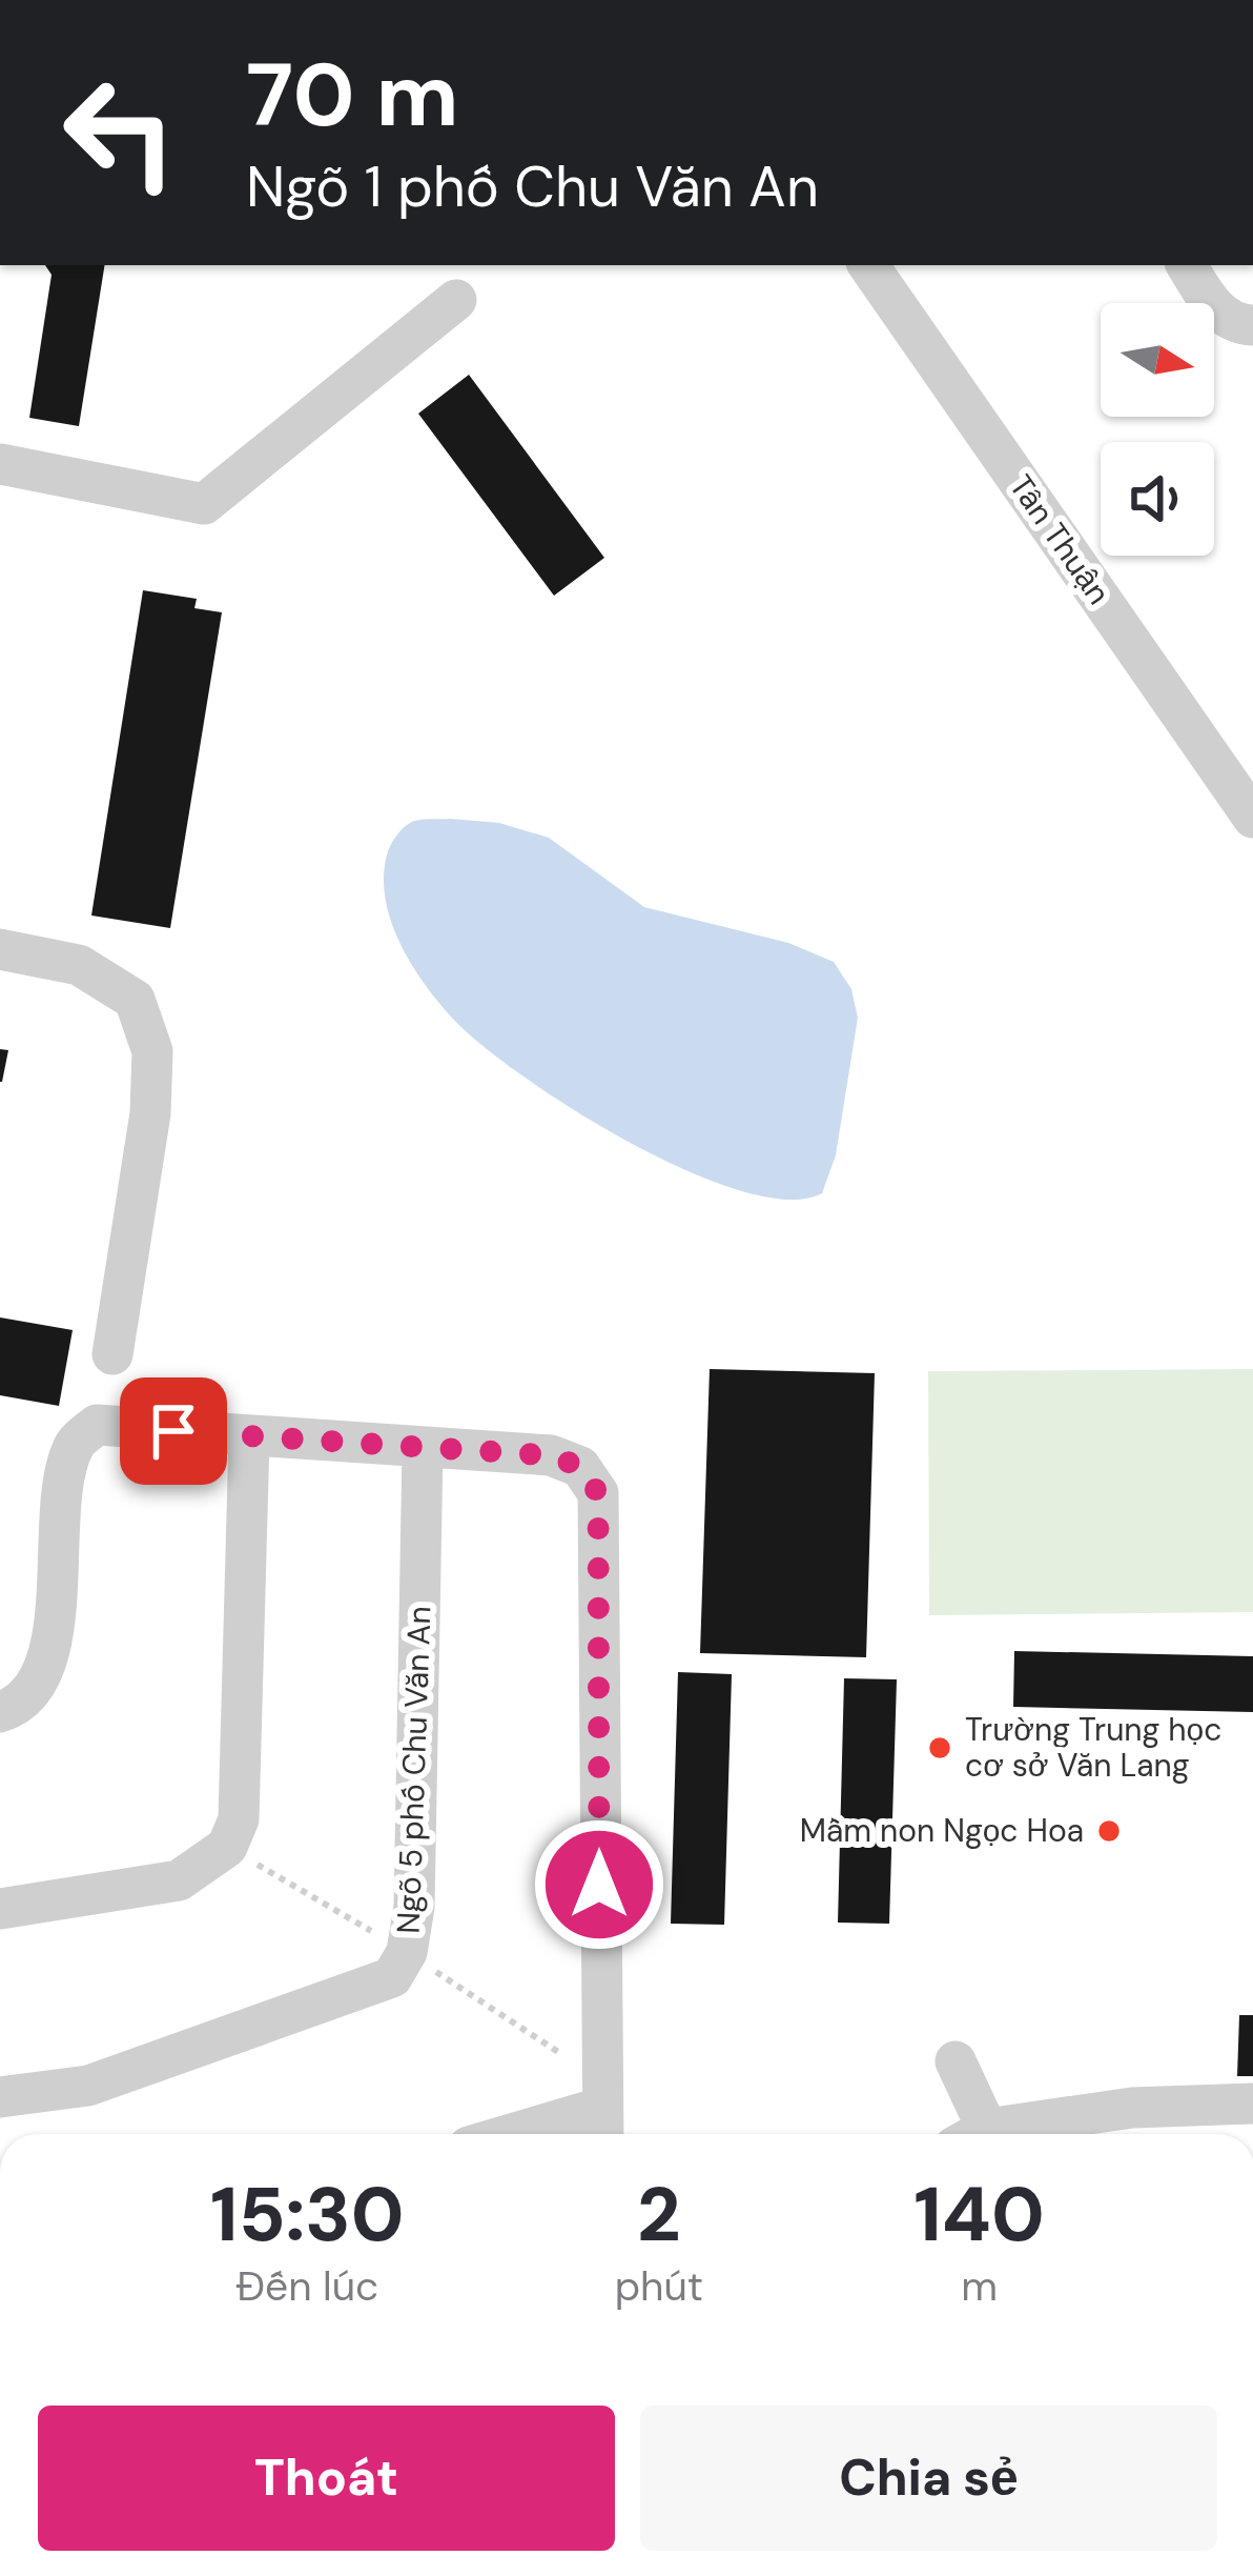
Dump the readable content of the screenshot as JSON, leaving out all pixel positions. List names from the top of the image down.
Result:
{
  "streets": {
    "street": ["Tân Thuận", "Ngõ 5 phố Chu Văn An"]
  },
  "places": ["Trường Trung học cơ sở Văn Lang", "Mầm non Ngọc Hoa"],
  "north": "right",
  "page": {
    "turn": ["70 m", "Ngõ 1 phố Chu Văn An"],
    "eta": [
      "15:30",
      "Đến lúc",
      "2",
      "phút",
      "140",
      "m"
    ],
    "buttons": ["Thoát", "Chia sẻ"]
  }
}
